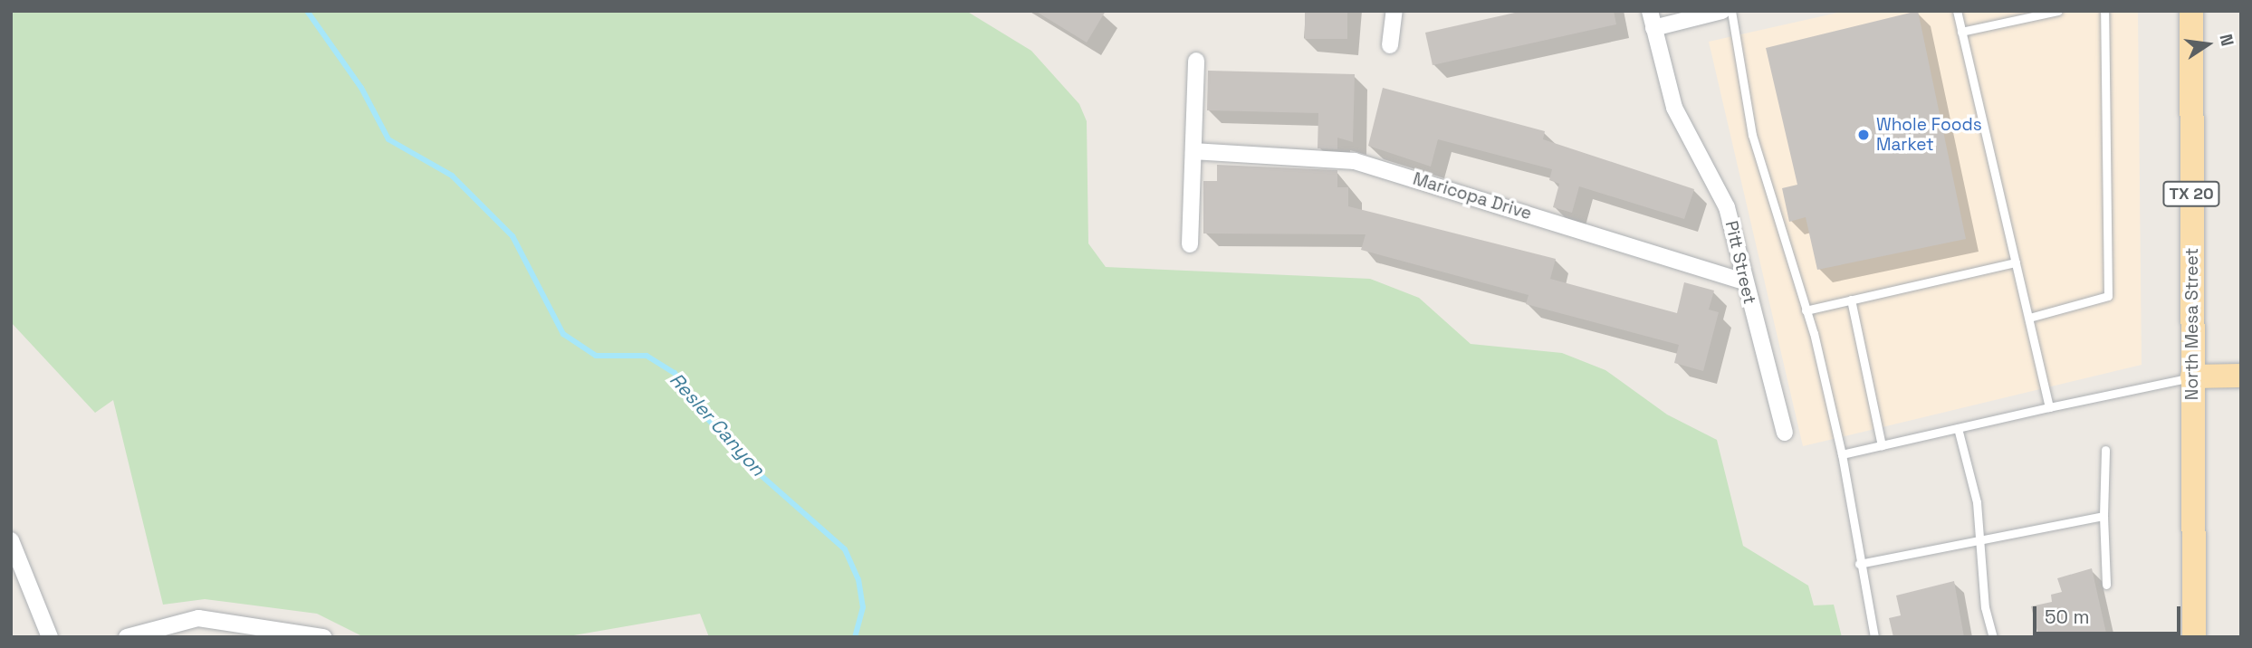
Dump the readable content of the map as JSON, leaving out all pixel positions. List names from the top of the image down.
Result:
{
  "streets": {
    "main road": ["TX 20", "North Mesa Street"],
    "street": ["Maricopa Drive", "Pitt Street"]
  },
  "crossings": [
    ["Maricopa Drive", "Pitt Street"]
  ],
  "water": ["Resler Canyon"],
  "places": ["Whole Foods Market"],
  "scale_bar": "50 m",
  "north": "right"
}
